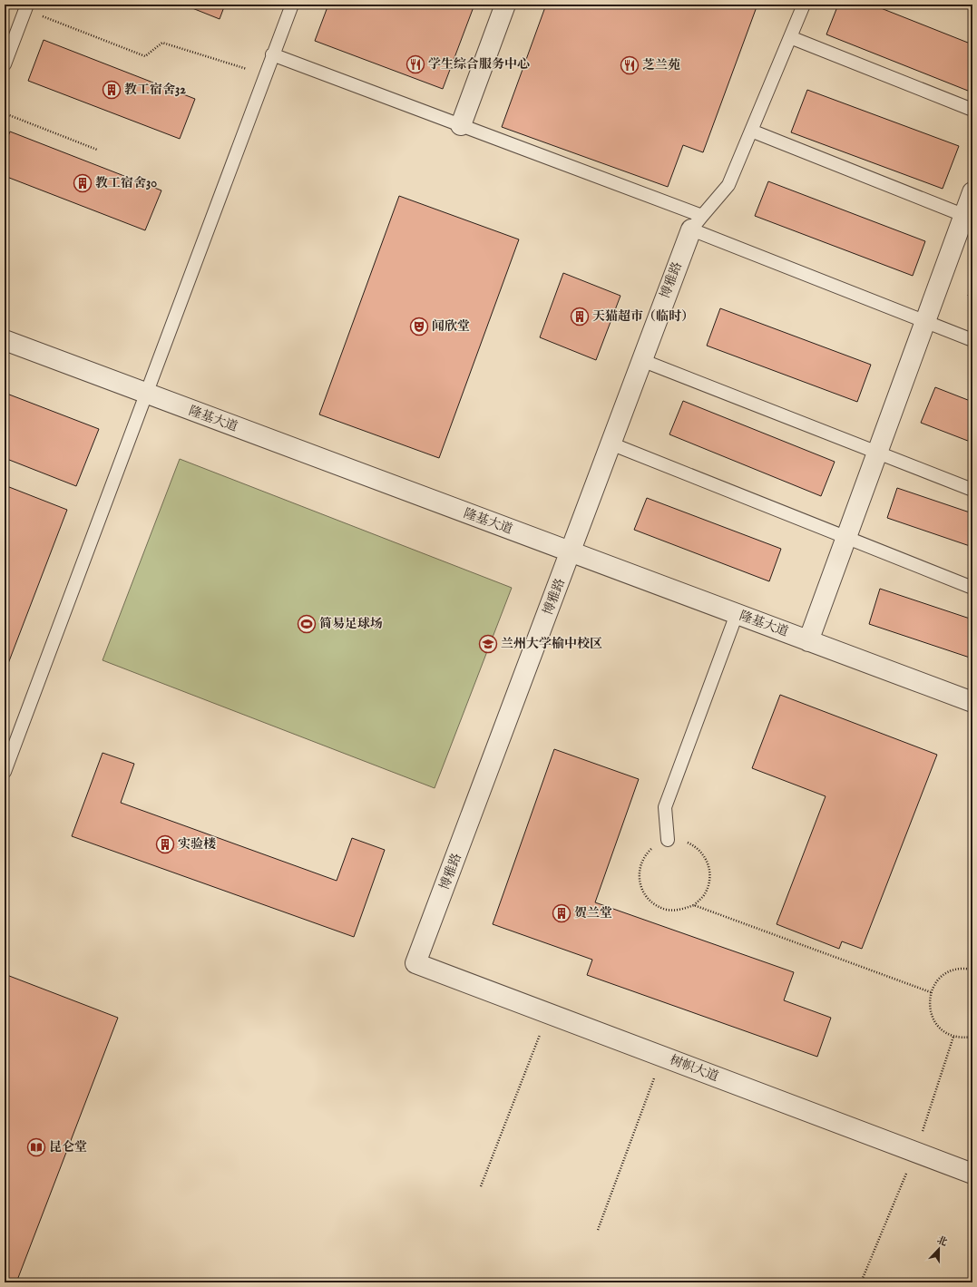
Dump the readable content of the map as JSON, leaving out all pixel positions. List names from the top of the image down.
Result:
{
  "streets": {
    "street": ["博雅路", "隆基大道", "树帜大道"]
  },
  "crossings": [
    ["博雅路", "隆基大道"],
    ["博雅路", "树帜大道"]
  ],
  "places": {
    "restaurant": ["学生综合服务中心", "芝兰苑"],
    "building": [
      "教工宿舍32",
      "教工宿舍30",
      "天猫超市（临时）",
      "实验楼",
      "贺兰堂"
    ],
    "theatre": ["闻欣堂"],
    "sports": ["简易足球场"],
    "school or university": ["兰州大学榆中校区"],
    "library": ["昆仑堂"]
  },
  "north": "top"
}
